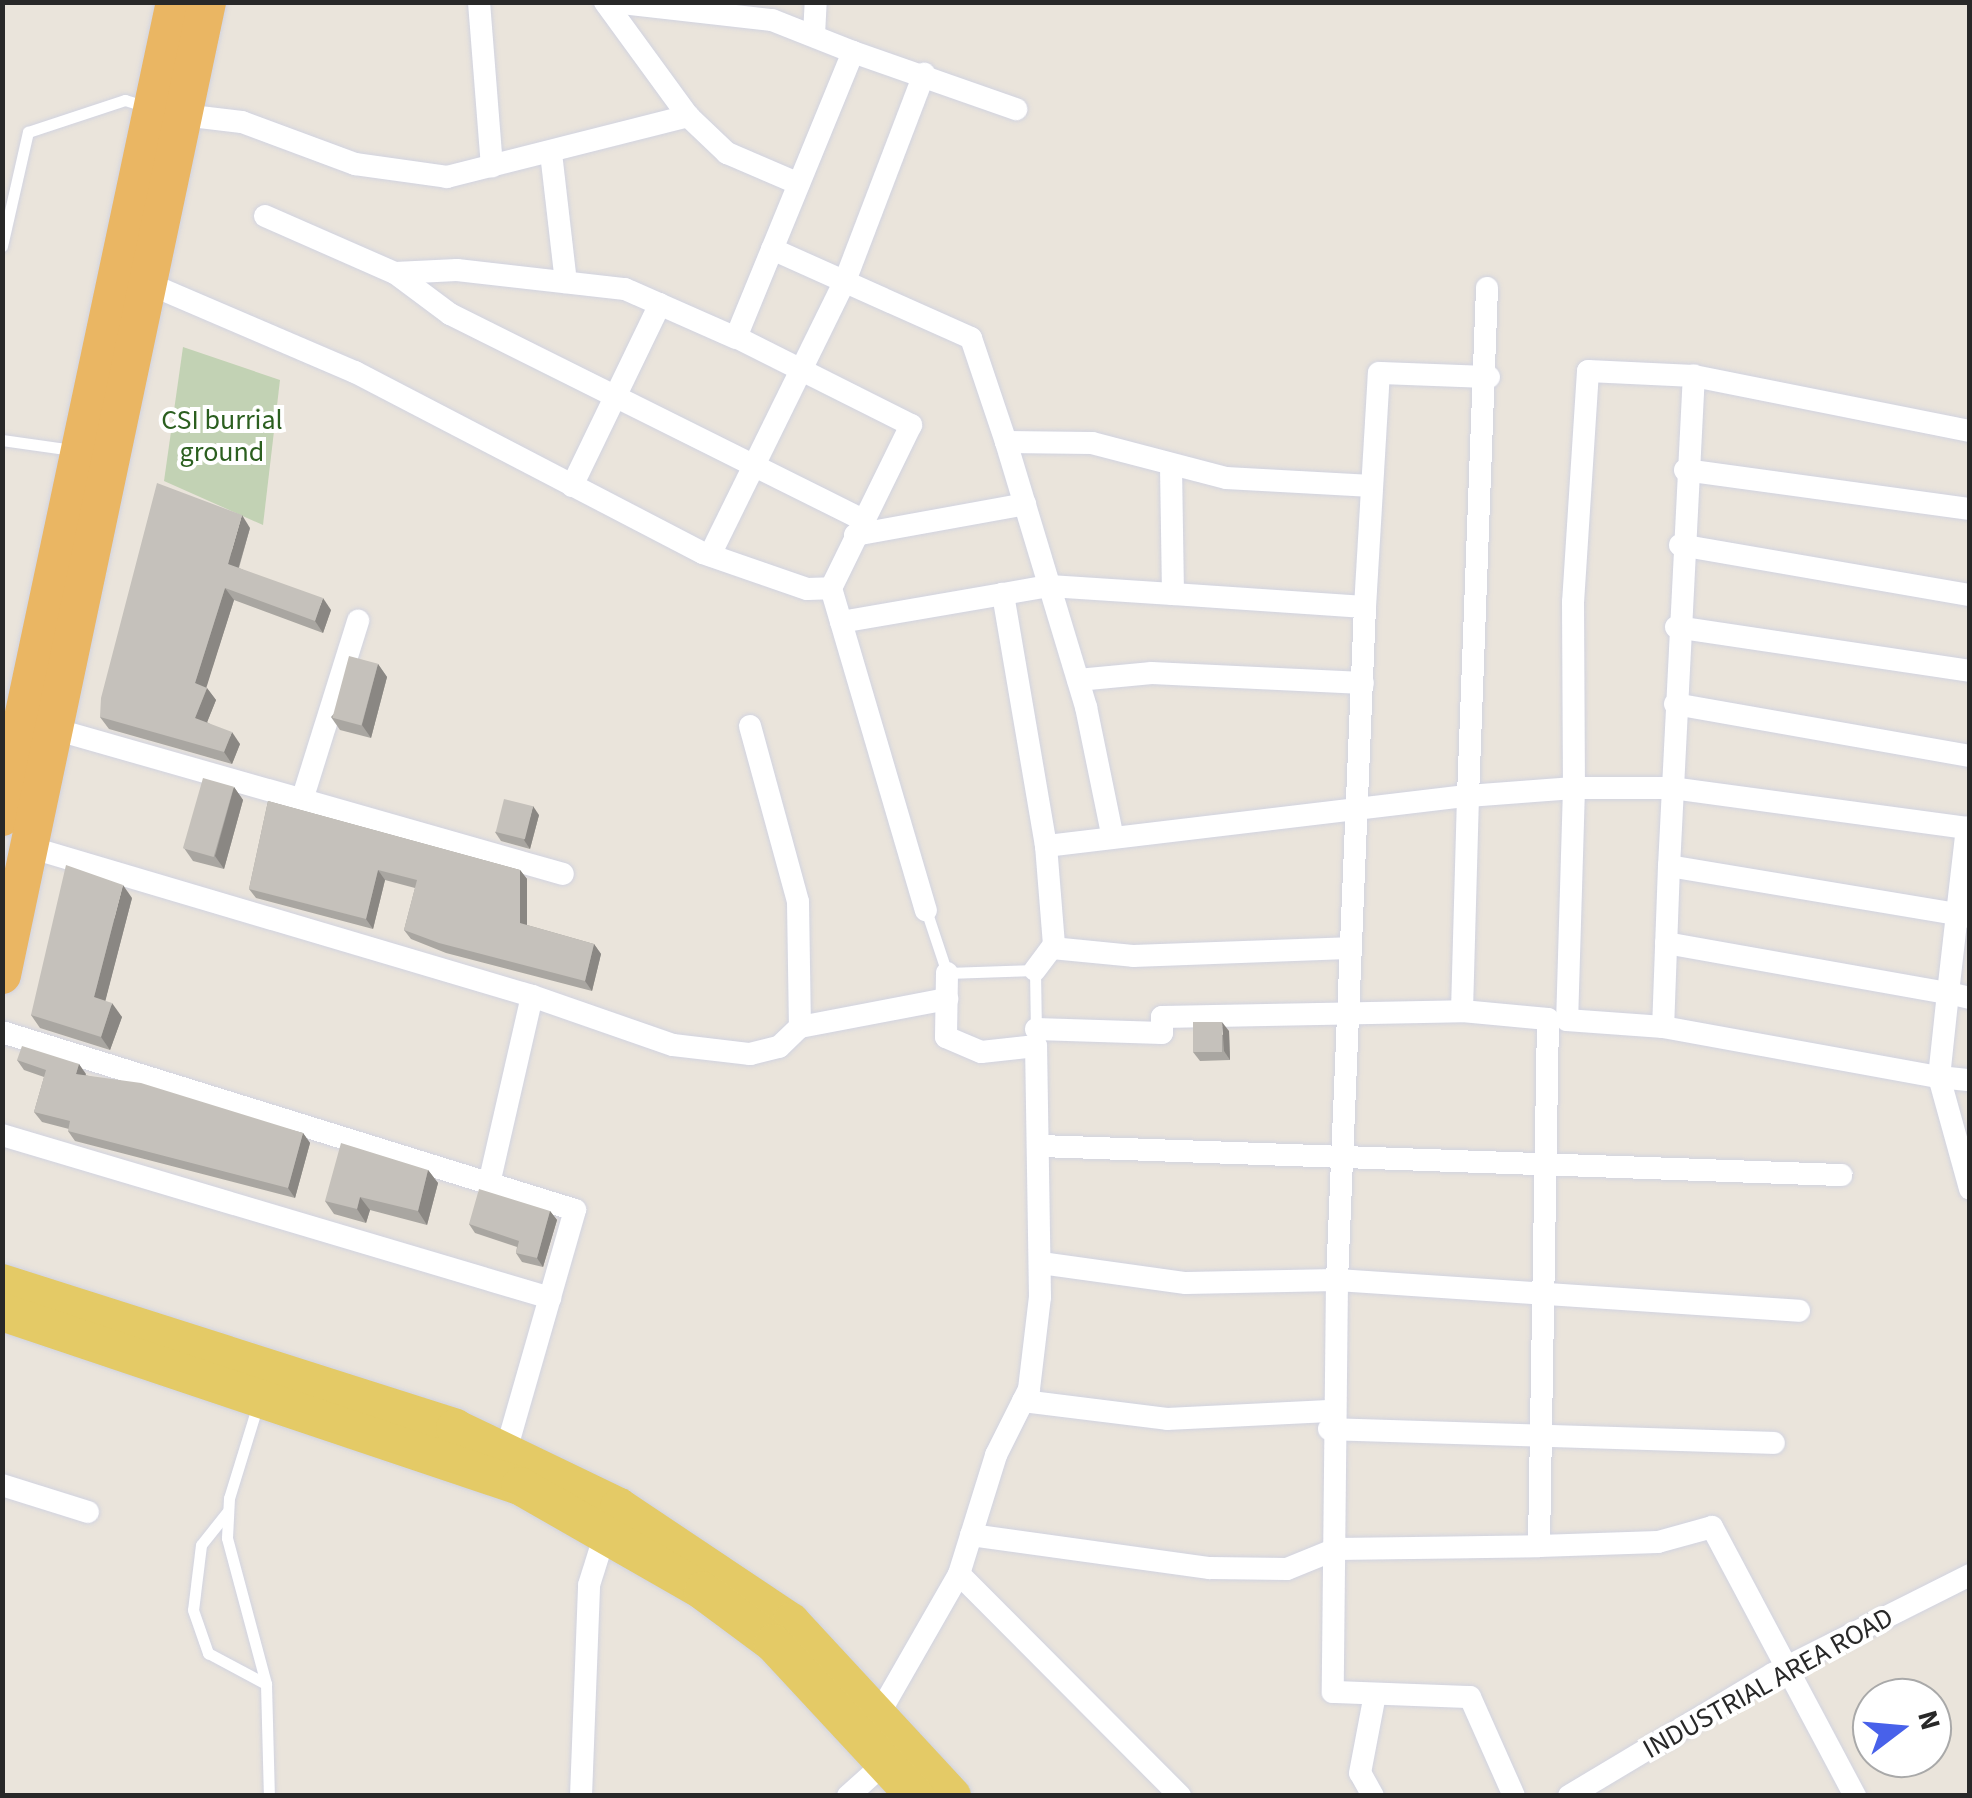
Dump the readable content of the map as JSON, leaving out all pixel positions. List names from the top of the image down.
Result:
{
  "streets": {
    "street": ["INDUSTRIAL AREA ROAD"]
  },
  "parks": ["CSI burrial ground"],
  "north": "right"
}
